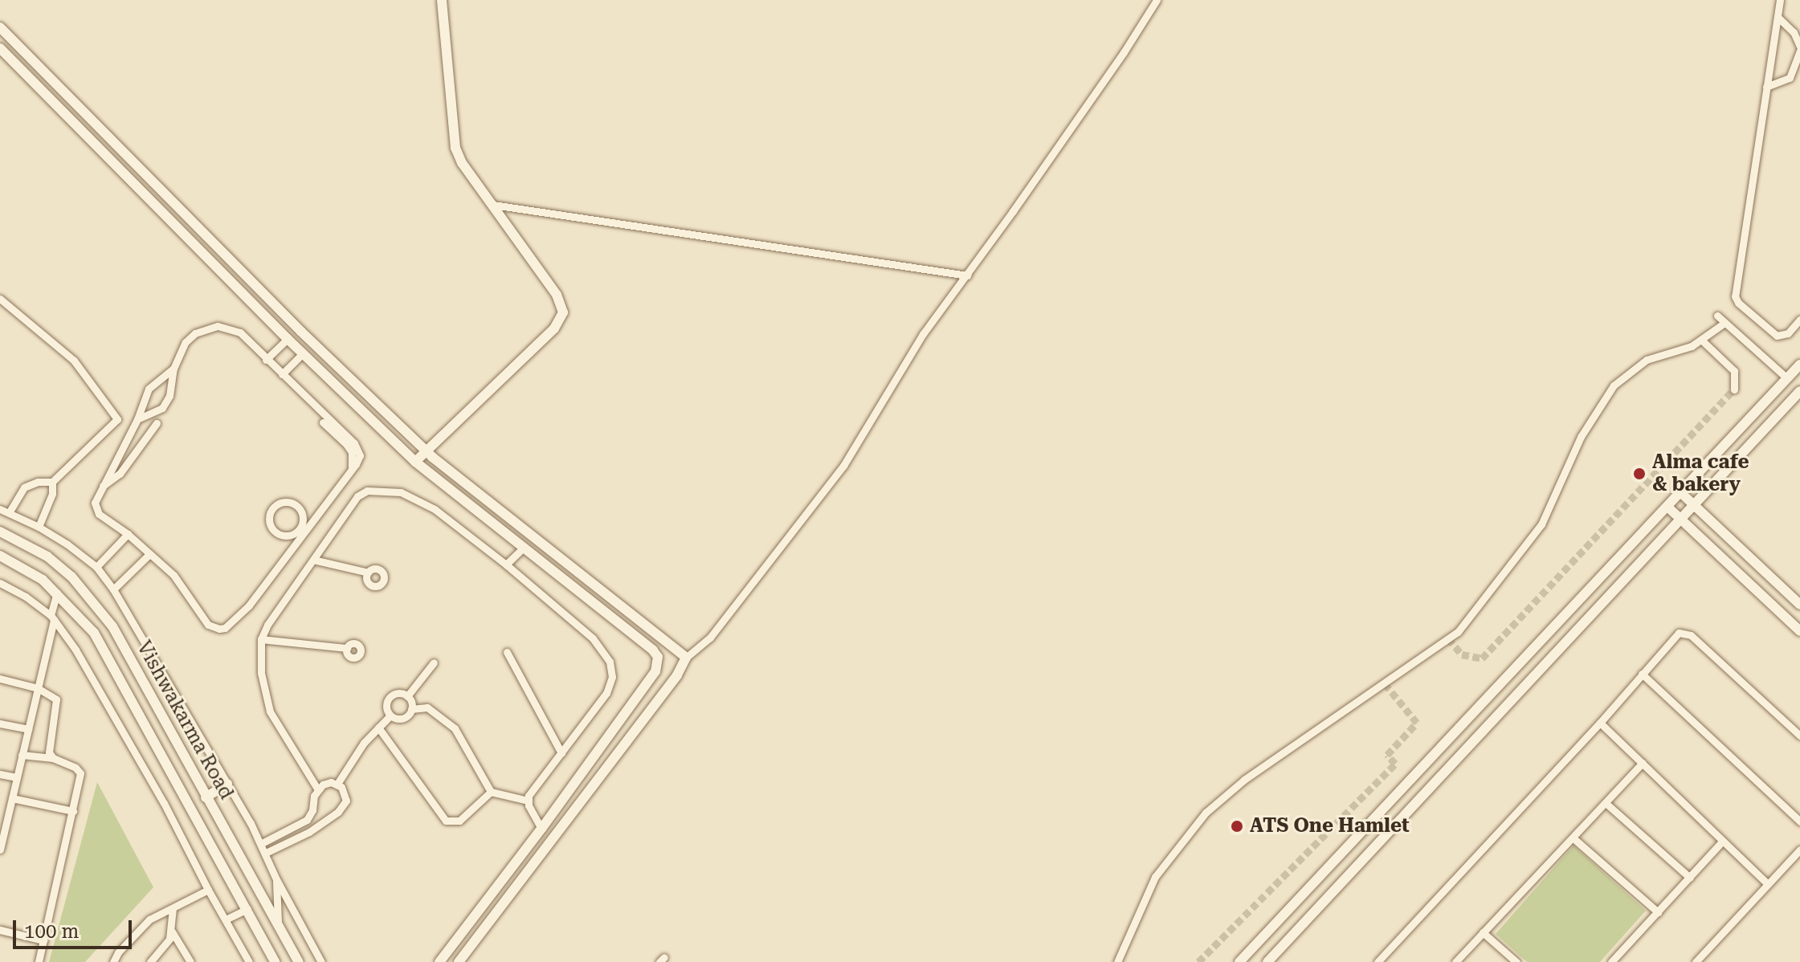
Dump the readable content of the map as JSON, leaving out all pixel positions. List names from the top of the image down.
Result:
{
  "streets": {
    "street": ["Vishwakarma Road"]
  },
  "places": ["Alma cafe & bakery", "ATS One Hamlet"],
  "scale_bar": "100 m"
}
